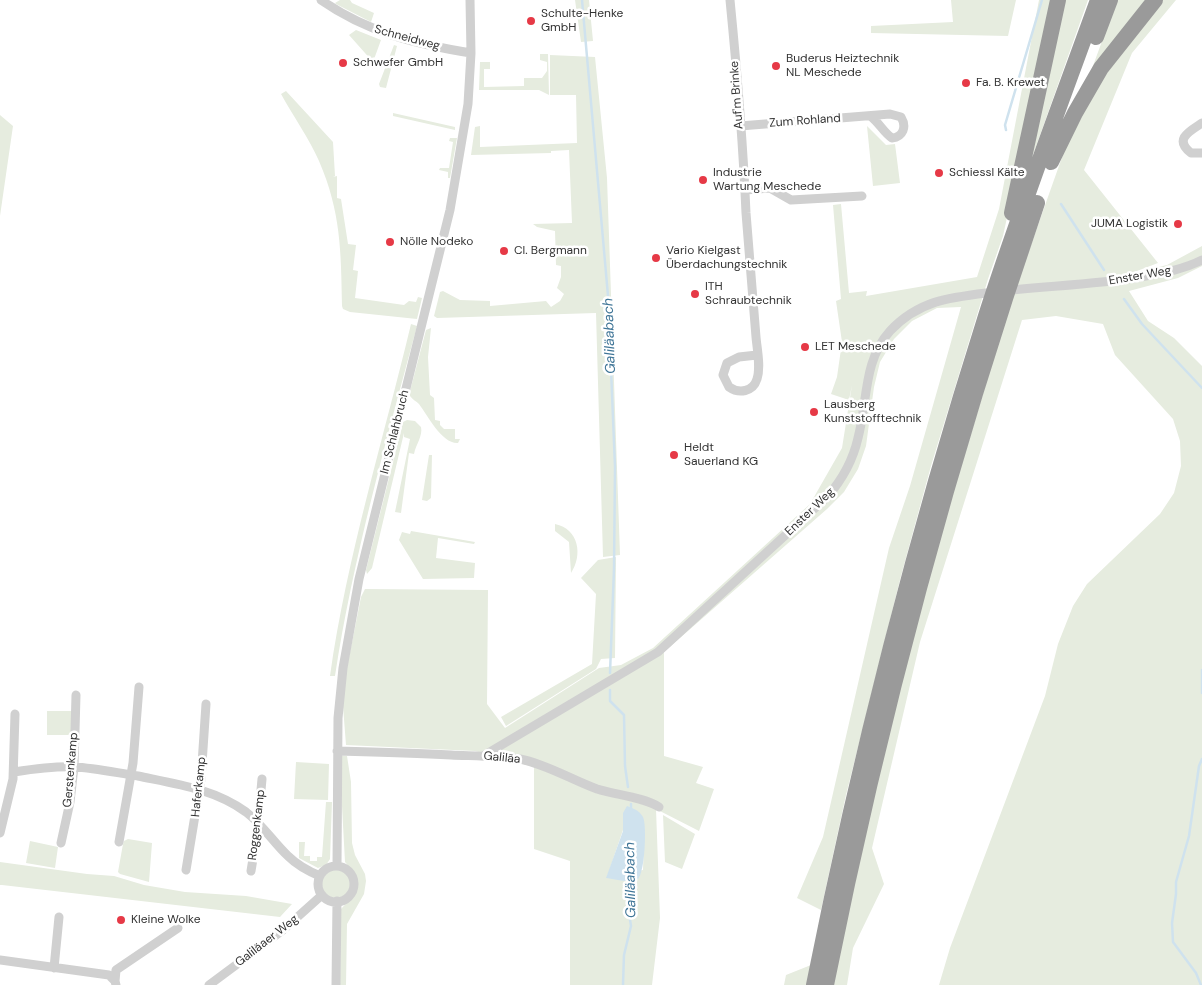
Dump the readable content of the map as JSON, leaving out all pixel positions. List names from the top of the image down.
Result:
{
  "streets": {
    "street": [
      "Schneidweg",
      "Auf'm Brinke",
      "Zum Rohland",
      "Enster Weg",
      "Im Schlahbruch",
      "Galiläa",
      "Gerstenkamp",
      "Haferkamp",
      "Roggenkamp",
      "Galiläaer Weg"
    ]
  },
  "crossings": [
    ["Schneidweg", "Im Schlahbruch"],
    ["Auf'm Brinke", "Zum Rohland"],
    ["Enster Weg", "Galiläa"],
    ["Im Schlahbruch", "Galiläa"],
    ["Im Schlahbruch", "Galiläaer Weg"]
  ],
  "water": ["Galiläabach"],
  "places": [
    "Schulte-Henke GmbH",
    "Schwefer GmbH",
    "Buderus Heiztechnik NL Meschede",
    "Fa. B. Krewet",
    "Schiessl Kälte",
    "Industrie Wartung Meschede",
    "JUMA Logistik",
    "Nölle Nodeko",
    "Cl. Bergmann",
    "Vario Kielgast Überdachungstechnik",
    "ITH Schraubtechnik",
    "LET Meschede",
    "Lausberg Kunststofftechnik",
    "Heldt Sauerland KG",
    "Kleine Wolke"
  ]
}
